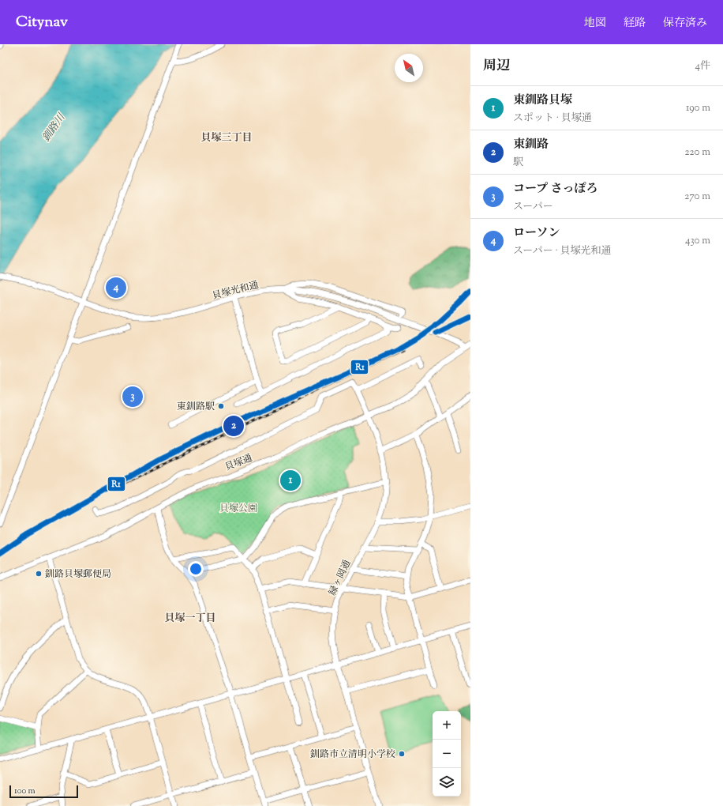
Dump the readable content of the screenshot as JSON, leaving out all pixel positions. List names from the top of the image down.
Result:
{
  "streets": {
    "street": ["貝塚光和通", "貝塚通", "緑ヶ岡通"]
  },
  "crossings": [
    ["貝塚光和通", "貝塚通"],
    ["貝塚通", "緑ヶ岡通"]
  ],
  "districts": ["貝塚三丁目", "貝塚一丁目"],
  "water": ["釧路川"],
  "parks": ["貝塚公園"],
  "places": ["東釧路駅", "釧路貝塚郵便局", "釧路市立清明小学校"],
  "lines": ["transit line R1"],
  "scale_bar": "100 m",
  "north": "top left",
  "page": {
    "header": "Citynav",
    "nav": ["地図", "経路", "保存済み"],
    "heading": ["周辺", "4件"],
    "list": [
      {
        "mark": "1",
        "name": "東釧路貝塚",
        "note": "スポット · 貝塚通",
        "value": "190 m"
      },
      {
        "mark": "2",
        "name": "東釧路",
        "note": "駅",
        "value": "220 m"
      },
      {
        "mark": "3",
        "name": "コープ さっぽろ",
        "note": "スーパー",
        "value": "270 m"
      },
      {
        "mark": "4",
        "name": "ローソン",
        "note": "スーパー · 貝塚光和通",
        "value": "430 m"
      }
    ],
    "pins": [
      "4",
      "3",
      "2",
      "1"
    ],
    "map_buttons": ["+", "−"],
    "scale": "100 m"
  }
}
